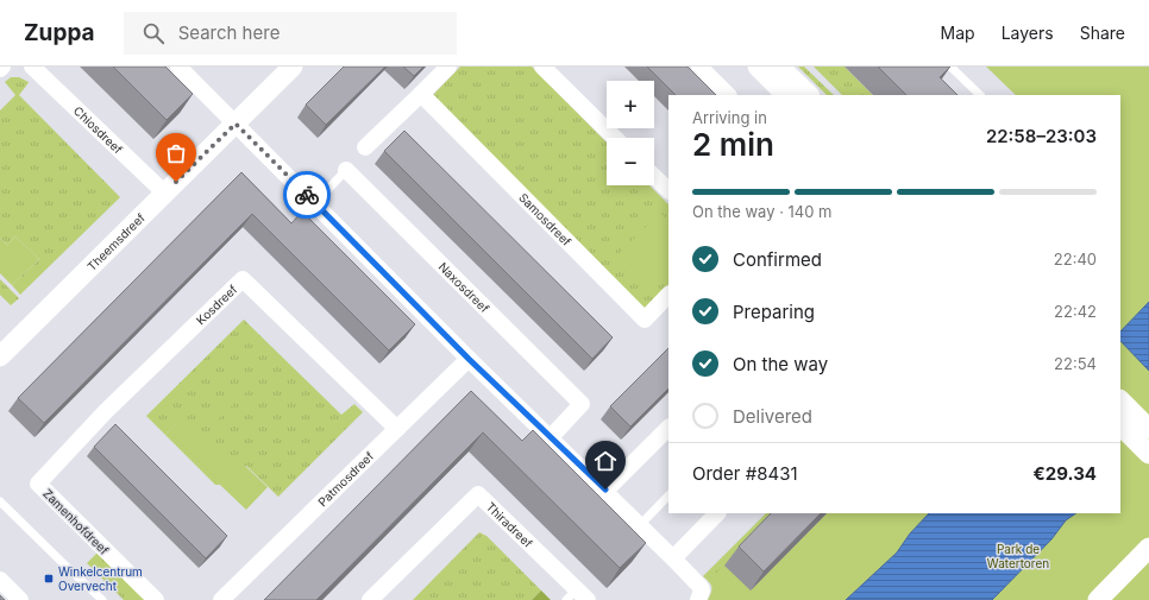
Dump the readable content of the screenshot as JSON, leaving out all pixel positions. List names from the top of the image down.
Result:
{
  "streets": {
    "street": [
      "Chiosdreef",
      "Samosdreef",
      "Theemsdreef",
      "Naxosdreef",
      "Kosdreef",
      "Patmosdreef",
      "Zamenhofdreef",
      "Thiradreef"
    ]
  },
  "crossings": [
    ["Chiosdreef", "Theemsdreef"],
    ["Kosdreef", "Patmosdreef"],
    ["Kosdreef", "Zamenhofdreef"]
  ],
  "parks": ["Park de Watertoren"],
  "places": {
    "transit": ["Winkelcentrum Overvecht"]
  },
  "page": {
    "header": "Zuppa",
    "search": "Search here",
    "nav": ["Map", "Layers", "Share"],
    "map_buttons": ["+", "−"],
    "heading": ["2 min", "Arriving in", "22:58–23:03"],
    "panel": ["Order #8431", "€29.34"],
    "bar": "On the way · 140 m",
    "list": [
      ["Confirmed", "22:40"],
      ["Preparing", "22:42"],
      ["On the way", "22:54"],
      "Delivered"
    ]
  }
}
